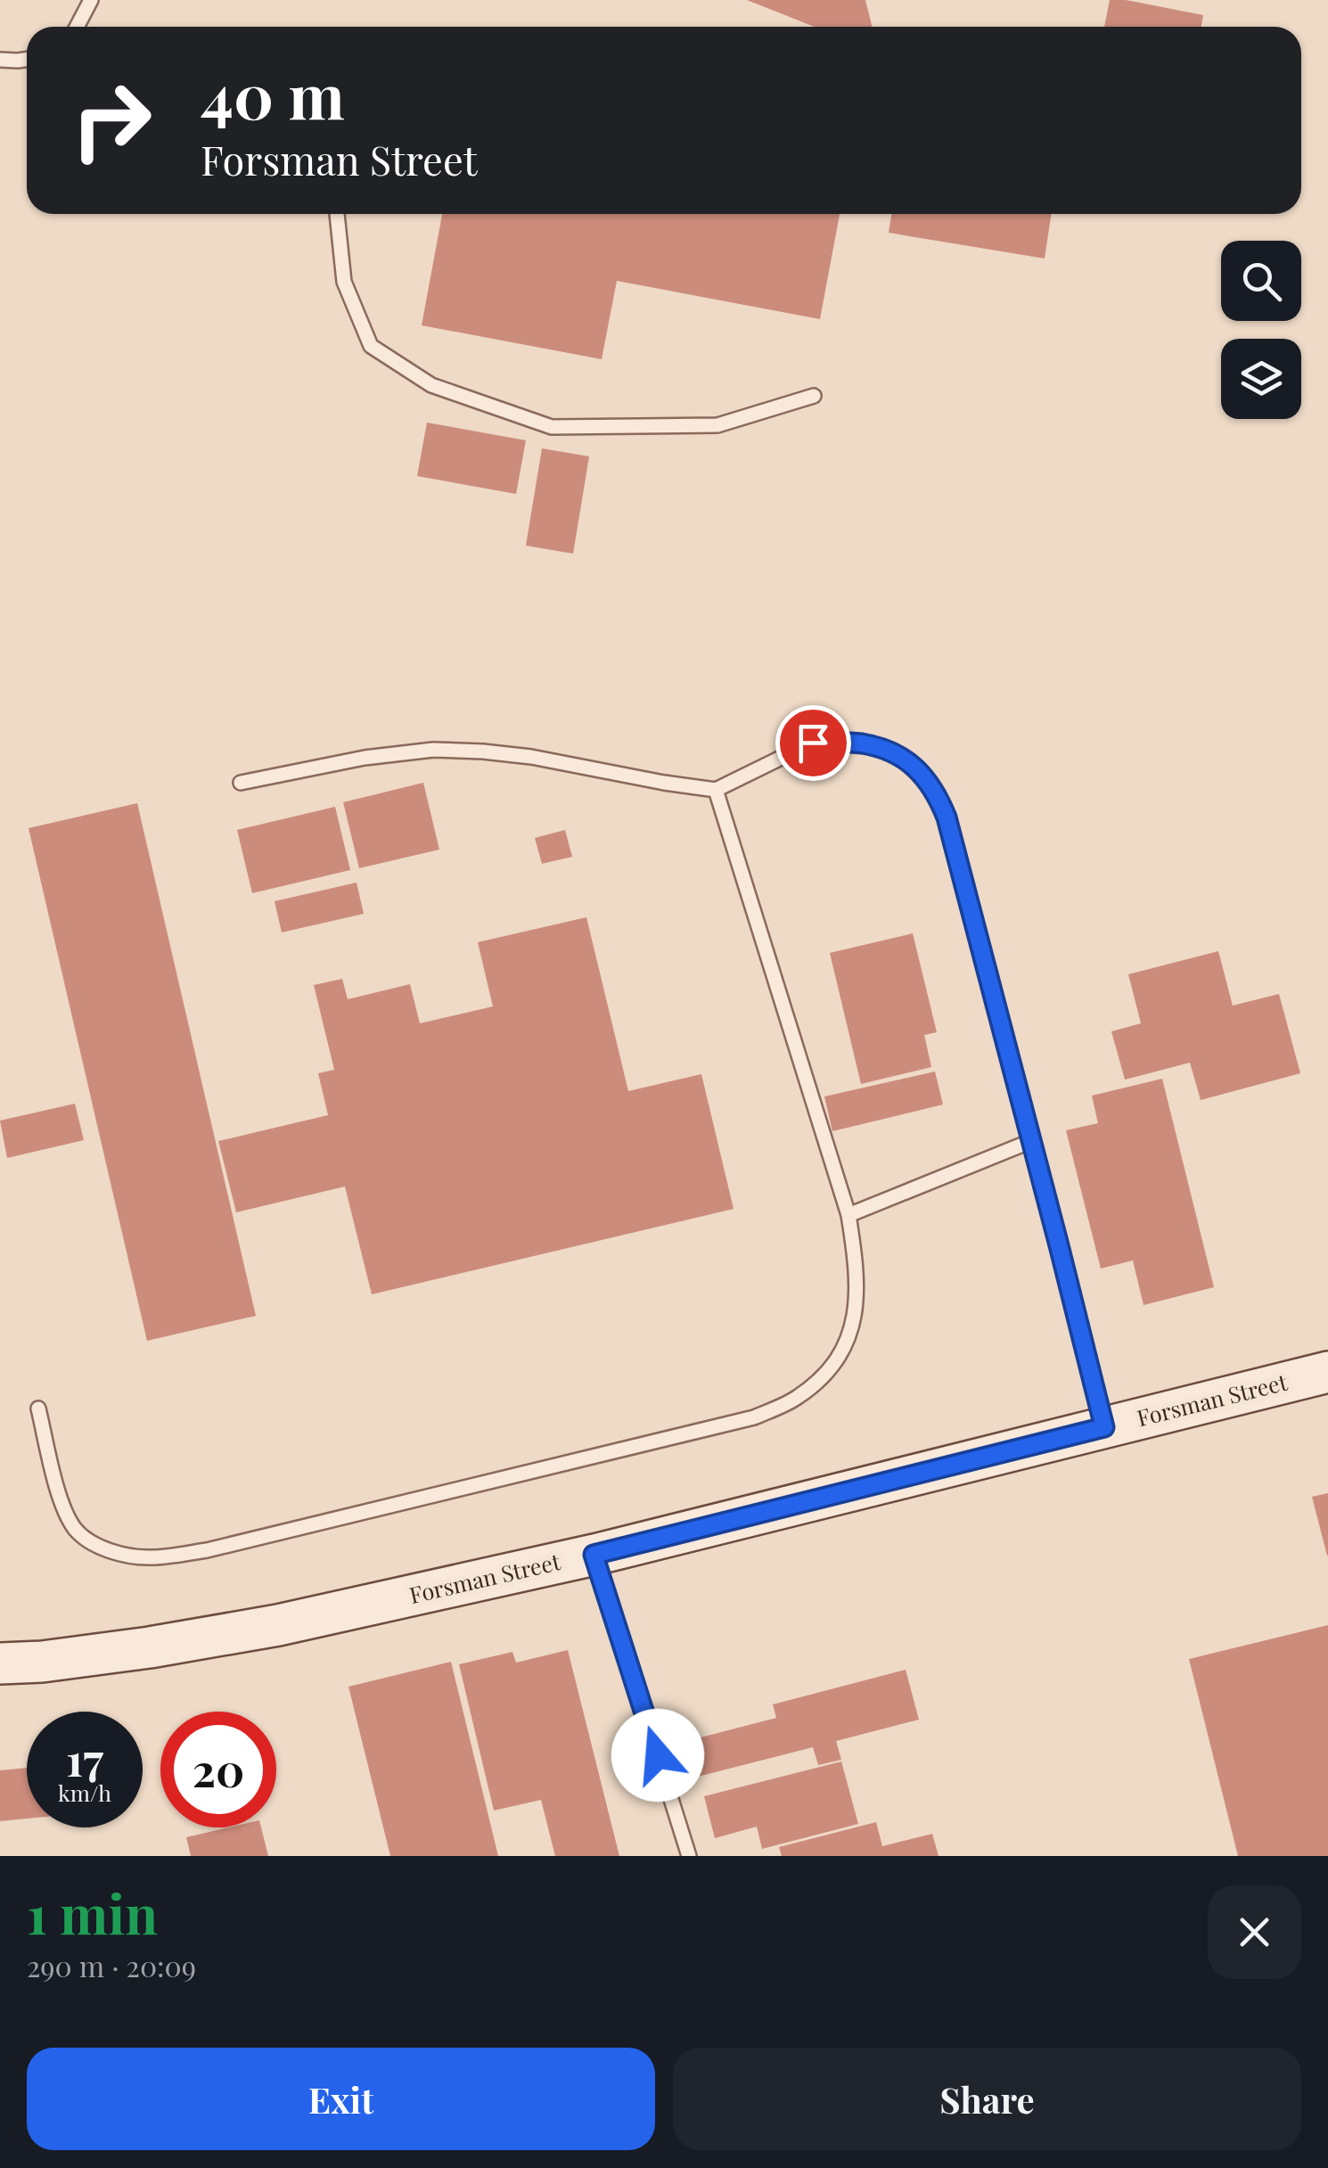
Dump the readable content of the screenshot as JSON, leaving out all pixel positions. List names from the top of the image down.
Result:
{
  "streets": {
    "street": ["Forsman Street"]
  },
  "page": {
    "turn": ["40 m", "Forsman Street"],
    "speed": "17 km/h",
    "limit": "20",
    "heading": ["1 min", "290 m · 20:09"],
    "buttons": ["Exit", "Share"]
  }
}
